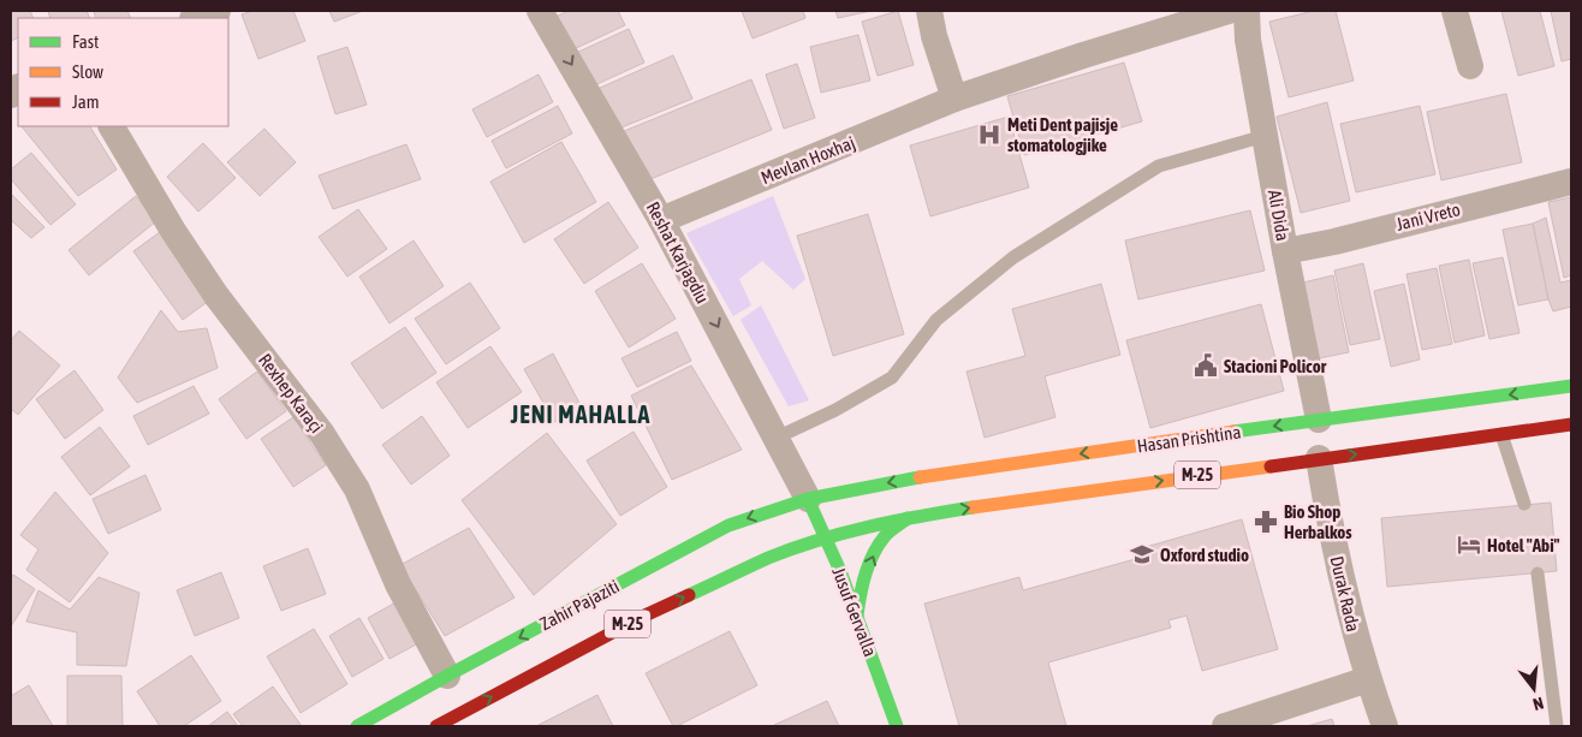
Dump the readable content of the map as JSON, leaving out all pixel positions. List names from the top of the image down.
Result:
{
  "streets": {
    "street": [
      "Mevlan Hoxhaj",
      "Ali Dida",
      "Jani Vreto",
      "Reshat Karjagdiu",
      "Rexhep Karaçi",
      "Hasan Prishtina",
      "M-25",
      "Durak Rada",
      "Zahir Pajaziti",
      "Jusuf Gervalla"
    ]
  },
  "crossings": [
    ["Mevlan Hoxhaj", "Reshat Karjagdiu"],
    ["Ali Dida", "Jani Vreto"],
    ["Ali Dida", "Hasan Prishtina"],
    ["Reshat Karjagdiu", "Hasan Prishtina"],
    ["Reshat Karjagdiu", "Zahir Pajaziti"],
    ["Reshat Karjagdiu", "Jusuf Gervalla"],
    ["Rexhep Karaçi", "Zahir Pajaziti"],
    ["Hasan Prishtina", "M-25"],
    ["Hasan Prishtina", "Durak Rada"],
    ["Hasan Prishtina", "Zahir Pajaziti"],
    ["Hasan Prishtina", "Jusuf Gervalla"],
    ["M-25", "Jusuf Gervalla"],
    ["Zahir Pajaziti", "Jusuf Gervalla"]
  ],
  "one_way": ["Reshat Karjagdiu"],
  "districts": ["JENI MAHALLA"],
  "places": {
    "hospital": ["Meti Dent pajisje stomatologjike"],
    "public building": ["Stacioni Policor"],
    "pharmacy": ["Bio Shop Herbalkos"],
    "hotel": ["Hotel \"Abi\""],
    "school or university": ["Oxford studio"]
  },
  "legend": ["Fast", "Slow", "Jam"],
  "north": "bottom"
}
